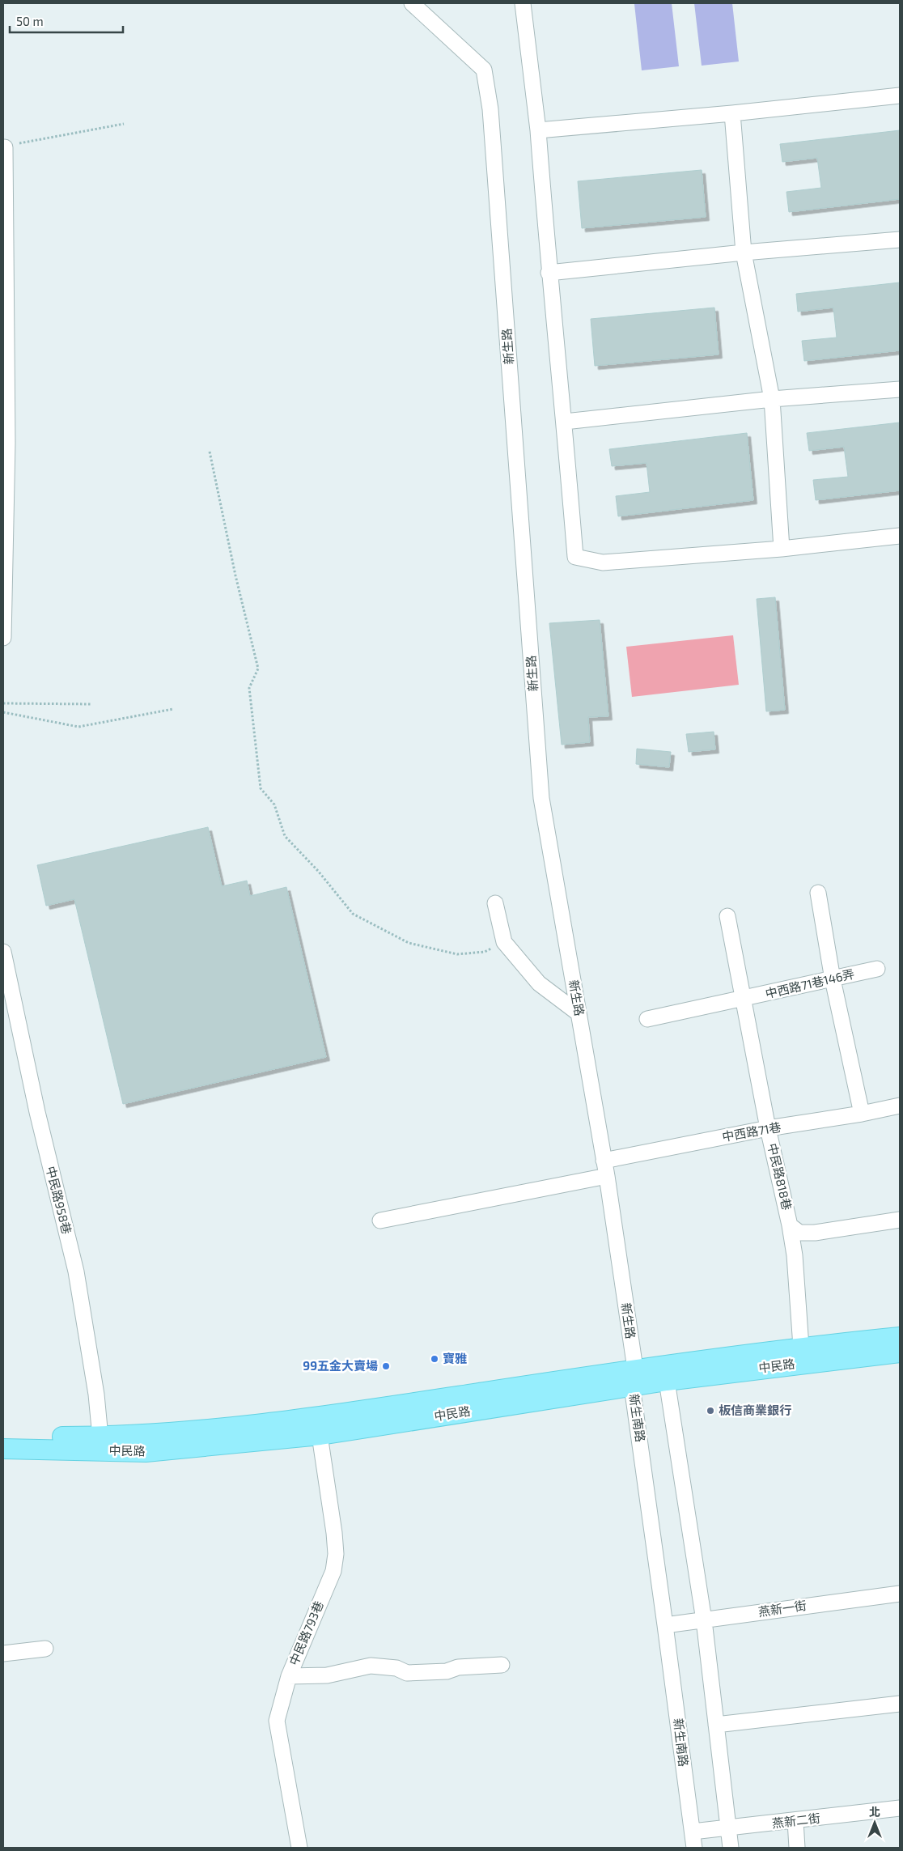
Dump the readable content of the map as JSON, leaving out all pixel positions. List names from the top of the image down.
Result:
{
  "streets": {
    "main road": ["中民路"],
    "street": [
      "新生路",
      "中西路71巷146弄",
      "中西路71巷",
      "中民路818巷",
      "中民路958巷",
      "新生南路",
      "燕新一街",
      "中民路793巷",
      "燕新二街"
    ]
  },
  "crossings": [
    ["新生路", "中西路71巷"],
    ["新生路", "中民路"],
    ["新生路", "新生南路"],
    ["中西路71巷", "中民路818巷"],
    ["中民路818巷", "中民路"],
    ["中民路958巷", "中民路"],
    ["中民路", "新生南路"],
    ["中民路", "中民路793巷"],
    ["新生南路", "燕新一街"],
    ["新生南路", "燕新二街"]
  ],
  "places": ["寶雅", "99五金大賣場", "板信商業銀行"],
  "scale_bar": "50 m",
  "north": "top"
}
